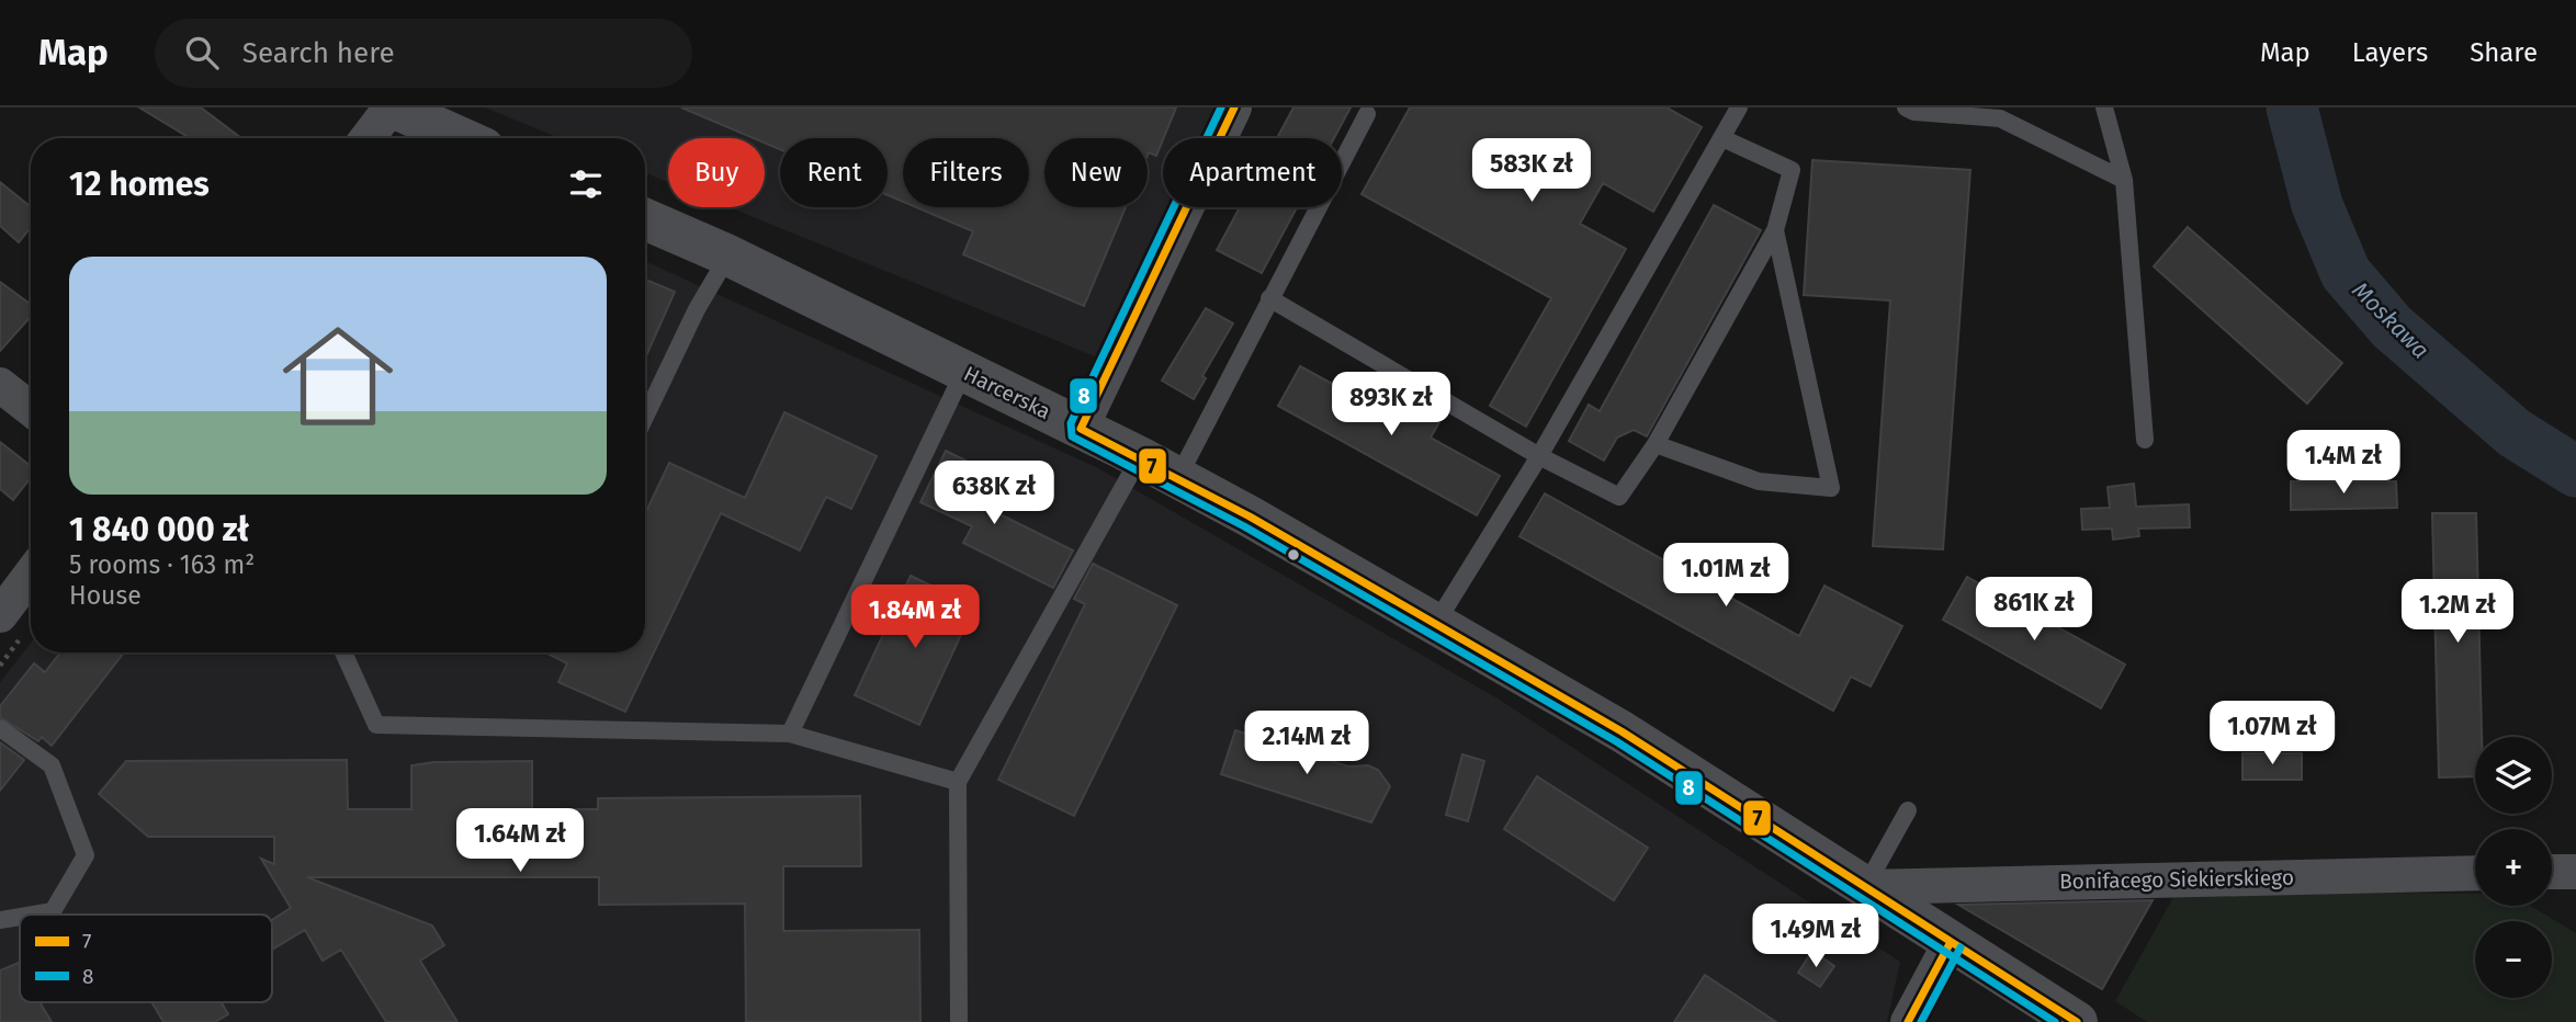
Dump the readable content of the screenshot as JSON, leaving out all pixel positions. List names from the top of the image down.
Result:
{
  "streets": {
    "street": ["Harcerska", "Bonifacego Siekierskiego"]
  },
  "crossings": [
    ["Harcerska", "Bonifacego Siekierskiego"]
  ],
  "water": ["Moskawa"],
  "lines": ["transit line 7", "transit line 8"],
  "legend": ["7", "8"],
  "page": {
    "header": "Map",
    "search": "Search here",
    "nav": ["Map", "Layers", "Share"],
    "price": [
      "583K zł",
      "893K zł",
      "1.4M zł",
      "638K zł",
      "1.01M zł",
      "861K zł",
      "1.2M zł",
      "1.84M zł",
      "1.07M zł",
      "2.14M zł",
      "1.64M zł",
      "1.49M zł"
    ],
    "chip": [
      "Buy",
      "Rent",
      "Filters",
      "New",
      "Apartment"
    ],
    "heading": "12 homes",
    "list": [
      {
        "name": "1 840 000 zł",
        "note": "5 rooms · 163 m² · House"
      }
    ],
    "map_buttons": ["+", "−"]
  }
}
